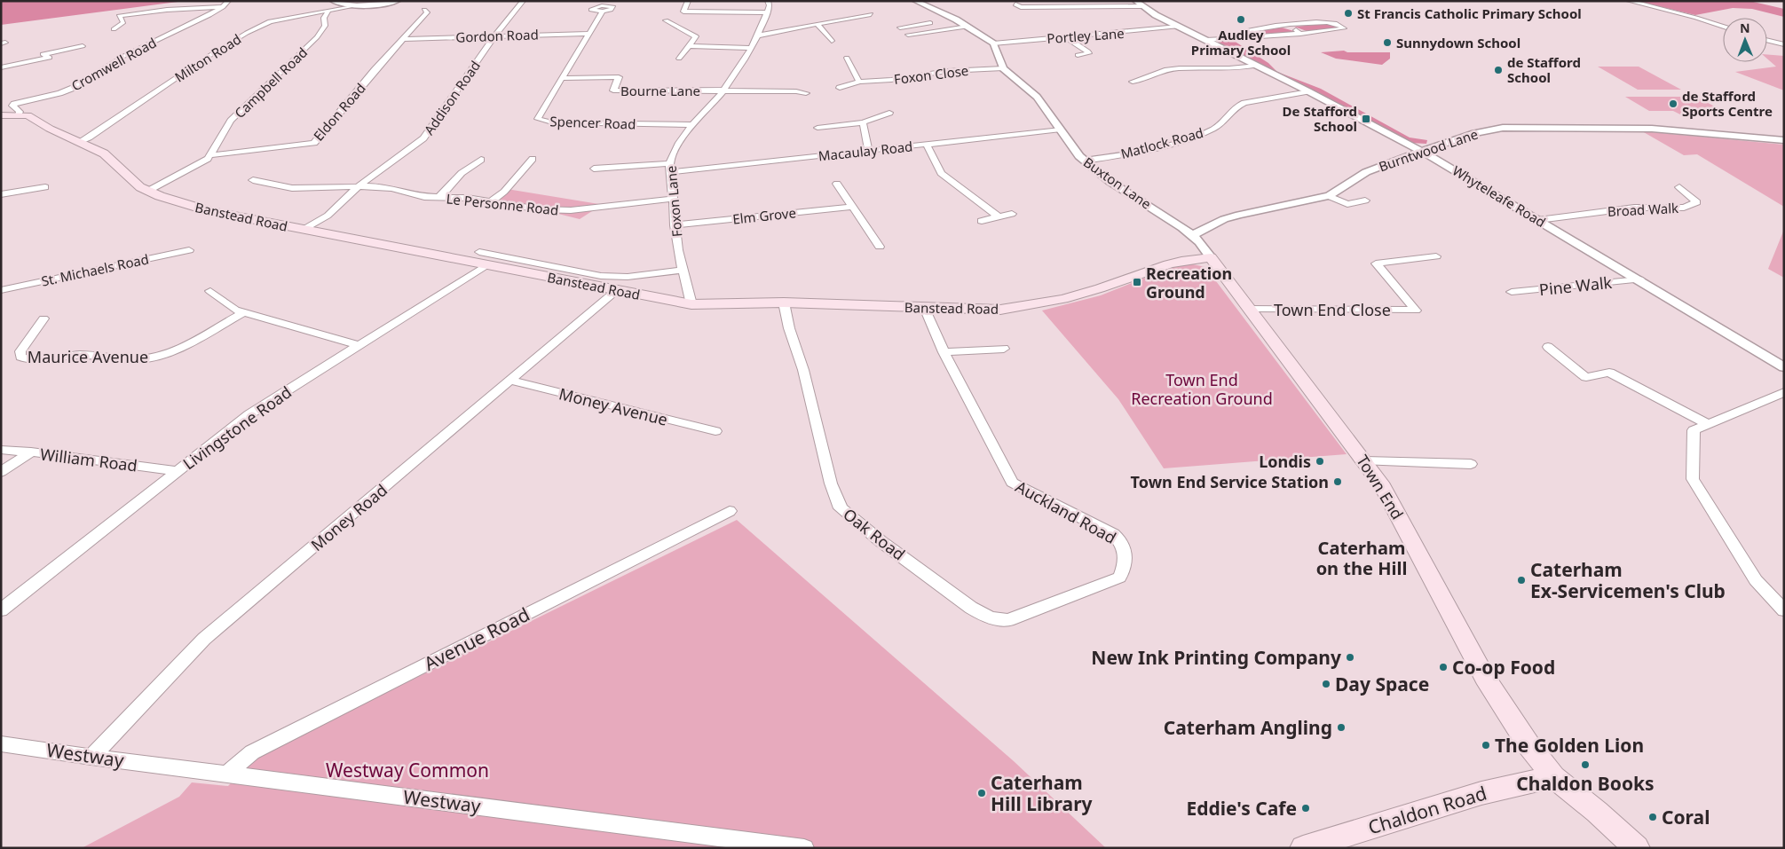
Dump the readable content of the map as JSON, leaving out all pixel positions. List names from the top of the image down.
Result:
{
  "streets": {
    "main road": ["Banstead Road", "Town End", "Chaldon Road"],
    "street": [
      "Gordon Road",
      "Portley Lane",
      "Milton Road",
      "Cromwell Road",
      "Foxon Close",
      "Campbell Road",
      "Bourne Lane",
      "Addison Road",
      "Eldon Road",
      "Spencer Road",
      "Matlock Road",
      "Burntwood Lane",
      "Macaulay Road",
      "Buxton Lane",
      "Whyteleafe Road",
      "Foxon Lane",
      "Le Personne Road",
      "Broad Walk",
      "Elm Grove",
      "St. Michaels Road",
      "Pine Walk",
      "Town End Close",
      "Maurice Avenue",
      "Money Avenue",
      "Livingstone Road",
      "William Road",
      "Auckland Road",
      "Money Road",
      "Oak Road",
      "Avenue Road",
      "Westway"
    ]
  },
  "crossings": [
    ["Gordon Road", "Addison Road"],
    ["Gordon Road", "Eldon Road"],
    ["Gordon Road", "Spencer Road"],
    ["Portley Lane", "Buxton Lane"],
    ["Portley Lane", "Whyteleafe Road"],
    ["Milton Road", "Campbell Road"],
    ["Milton Road", "Banstead Road"],
    ["Cromwell Road", "Banstead Road"],
    ["Foxon Close", "Buxton Lane"],
    ["Campbell Road", "Eldon Road"],
    ["Bourne Lane", "Spencer Road"],
    ["Bourne Lane", "Foxon Lane"],
    ["Addison Road", "Le Personne Road"],
    ["Addison Road", "Banstead Road"],
    ["Eldon Road", "Banstead Road"],
    ["Spencer Road", "Foxon Lane"],
    ["Matlock Road", "Buxton Lane"],
    ["Matlock Road", "Whyteleafe Road"],
    ["Burntwood Lane", "Buxton Lane"],
    ["Burntwood Lane", "Whyteleafe Road"],
    ["Macaulay Road", "Buxton Lane"],
    ["Macaulay Road", "Foxon Lane"],
    ["Buxton Lane", "Banstead Road"],
    ["Buxton Lane", "Town End"],
    ["Whyteleafe Road", "Broad Walk"],
    ["Whyteleafe Road", "Pine Walk"],
    ["Foxon Lane", "Le Personne Road"],
    ["Foxon Lane", "Elm Grove"],
    ["Foxon Lane", "Banstead Road"],
    ["Banstead Road", "Livingstone Road"],
    ["Banstead Road", "Town End"],
    ["Banstead Road", "Auckland Road"],
    ["Banstead Road", "Money Road"],
    ["Banstead Road", "Oak Road"],
    ["Town End Close", "Town End"],
    ["Money Avenue", "Money Road"],
    ["Livingstone Road", "William Road"],
    ["Town End", "Chaldon Road"],
    ["Auckland Road", "Oak Road"],
    ["Money Road", "Westway"],
    ["Avenue Road", "Westway"]
  ],
  "districts": ["Caterham on the Hill"],
  "parks": ["Town End Recreation Ground", "Westway Common"],
  "places": {
    "other": [
      "St Francis Catholic Primary School",
      "Audley Primary School",
      "Sunnydown School",
      "de Stafford School",
      "de Stafford Sports Centre",
      "Londis",
      "Town End Service Station",
      "Caterham Ex-Servicemen's Club",
      "New Ink Printing Company",
      "Co-op Food",
      "Day Space",
      "Caterham Angling",
      "The Golden Lion",
      "Chaldon Books",
      "Caterham Hill Library",
      "Eddie's Cafe",
      "Coral"
    ],
    "transit": ["De Stafford School", "Recreation Ground"]
  },
  "north": "top"
}
